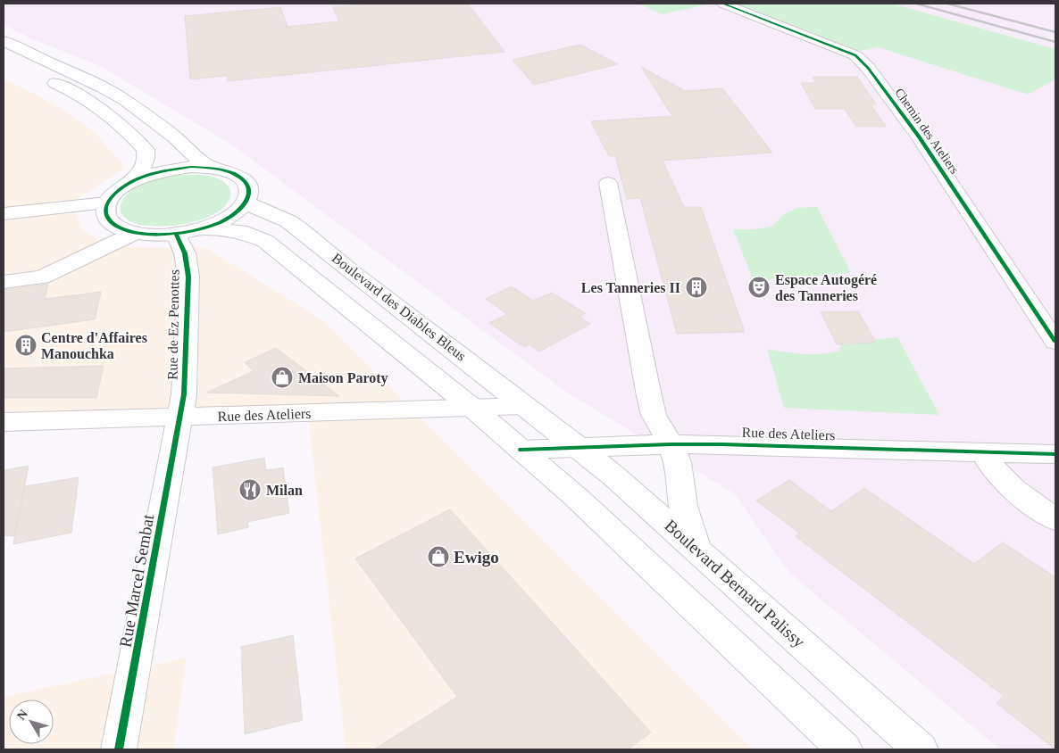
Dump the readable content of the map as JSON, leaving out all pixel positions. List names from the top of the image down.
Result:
{
  "streets": {
    "street": [
      "Chemin des Ateliers",
      "Boulevard des Diables Bleus",
      "Rue de Ez Penottes",
      "Rue des Ateliers",
      "Rue Marcel Sembat",
      "Boulevard Bernard Palissy"
    ]
  },
  "crossings": [
    ["Boulevard des Diables Bleus", "Rue des Ateliers"],
    ["Boulevard des Diables Bleus", "Boulevard Bernard Palissy"],
    ["Rue de Ez Penottes", "Rue des Ateliers"],
    ["Rue de Ez Penottes", "Rue Marcel Sembat"],
    ["Rue des Ateliers", "Rue Marcel Sembat"],
    ["Rue des Ateliers", "Boulevard Bernard Palissy"]
  ],
  "places": {
    "building": ["Les Tanneries II", "Centre d'Affaires Manouchka"],
    "theatre": ["Espace Autogéré des Tanneries"],
    "shop": ["Maison Paroty", "Ewigo"],
    "restaurant": ["Milan"]
  },
  "north": "top left"
}
